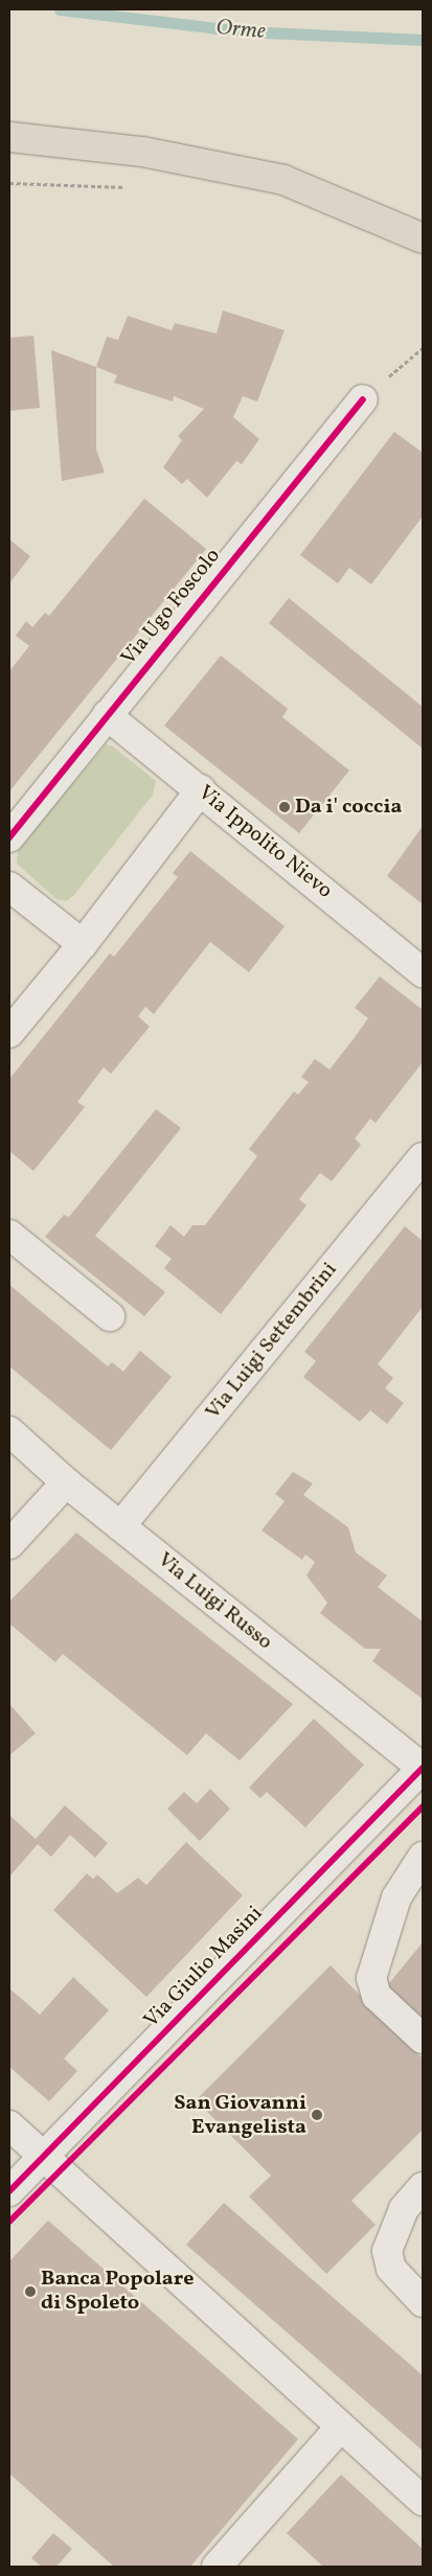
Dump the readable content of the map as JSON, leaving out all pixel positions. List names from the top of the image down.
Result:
{
  "streets": {
    "street": [
      "Via Ugo Foscolo",
      "Via Ippolito Nievo",
      "Via Luigi Settembrini",
      "Via Luigi Russo",
      "Via Giulio Masini"
    ]
  },
  "crossings": [
    ["Via Ugo Foscolo", "Via Ippolito Nievo"],
    ["Via Luigi Settembrini", "Via Luigi Russo"],
    ["Via Luigi Russo", "Via Giulio Masini"]
  ],
  "water": ["Orme"],
  "places": ["Da i' coccia", "San Giovanni Evangelista", "Banca Popolare di Spoleto"]
}
